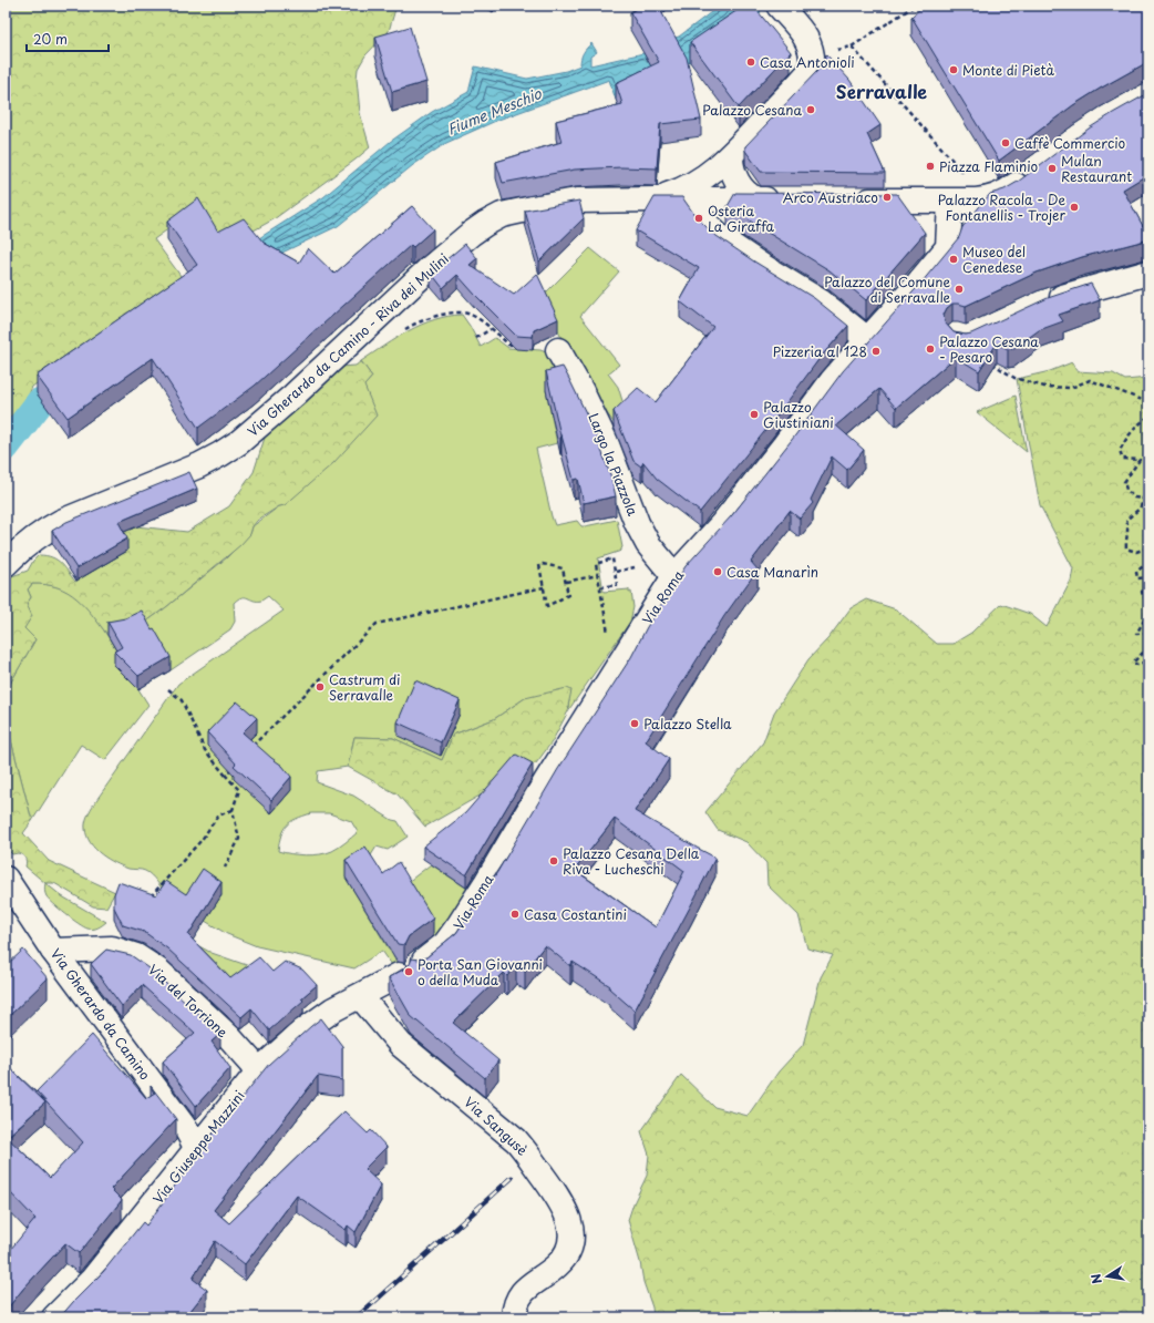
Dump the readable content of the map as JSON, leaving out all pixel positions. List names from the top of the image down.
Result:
{
  "streets": {
    "street": [
      "Via Gherardo da Camino - Riva dei Mulini",
      "Largo la Piazzola",
      "Via Roma",
      "Via del Torrione",
      "Via Gherardo da Camino",
      "Via Sangusè",
      "Via Giuseppe Mazzini"
    ]
  },
  "crossings": [
    ["Largo la Piazzola", "Via Roma"],
    ["Via Roma", "Via Sangusè"],
    ["Via Roma", "Via Giuseppe Mazzini"],
    ["Via del Torrione", "Via Gherardo da Camino"],
    ["Via del Torrione", "Via Giuseppe Mazzini"],
    ["Via Gherardo da Camino", "Via Giuseppe Mazzini"],
    ["Via Sangusè", "Via Giuseppe Mazzini"]
  ],
  "districts": ["Serravalle"],
  "water": ["Fiume Meschio"],
  "places": [
    "Casa Antonioli",
    "Monte di Pietà",
    "Palazzo Cesana",
    "Caffè Commercio",
    "Piazza Flaminio",
    "Mulan Restaurant",
    "Arco Austriaco",
    "Palazzo Racola - De Fontanellis - Trojer",
    "Osteria La Giraffa",
    "Museo del Cenedese",
    "Palazzo del Comune di Serravalle",
    "Palazzo Cesana - Pesaro",
    "Pizzeria al 128",
    "Palazzo Giustiniani",
    "Casa Manarìn",
    "Castrum di Serravalle",
    "Palazzo Stella",
    "Palazzo Cesana Della Riva - Lucheschi",
    "Casa Costantini",
    "Porta San Giovanni o della Muda"
  ],
  "scale_bar": "20 m",
  "north": "left"
}
